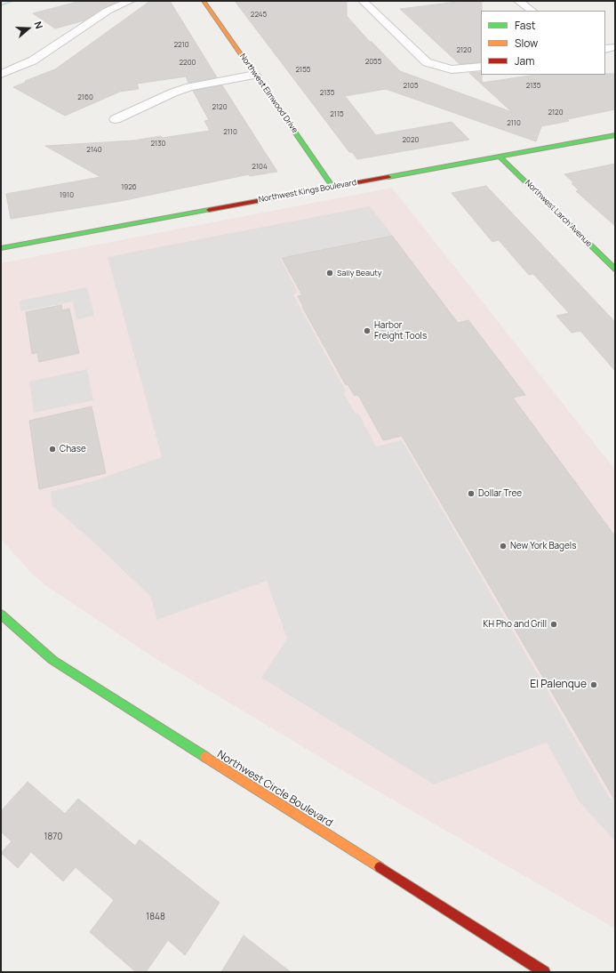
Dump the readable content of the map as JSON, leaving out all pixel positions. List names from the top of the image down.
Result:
{
  "streets": {
    "main road": [
      "Northwest Elmwood Drive",
      "Northwest Kings Boulevard",
      "Northwest Larch Avenue",
      "Northwest Circle Boulevard"
    ]
  },
  "crossings": [
    ["Northwest Elmwood Drive", "Northwest Kings Boulevard"],
    ["Northwest Kings Boulevard", "Northwest Larch Avenue"]
  ],
  "places": [
    "Sally Beauty",
    "Harbor Freight Tools",
    "Chase",
    "Dollar Tree",
    "New York Bagels",
    "KH Pho and Grill",
    "El Palenque"
  ],
  "house_numbers": [
    "2245",
    "2210",
    "2120",
    "2055",
    "2200",
    "2155",
    "2105",
    "2135",
    "2135",
    "2160",
    "2120",
    "2120",
    "2115",
    "2110",
    "2110",
    "2020",
    "2130",
    "2140",
    "2104",
    "1926",
    "1910",
    "1870",
    "1848"
  ],
  "legend": ["Fast", "Slow", "Jam"],
  "north": "right"
}
